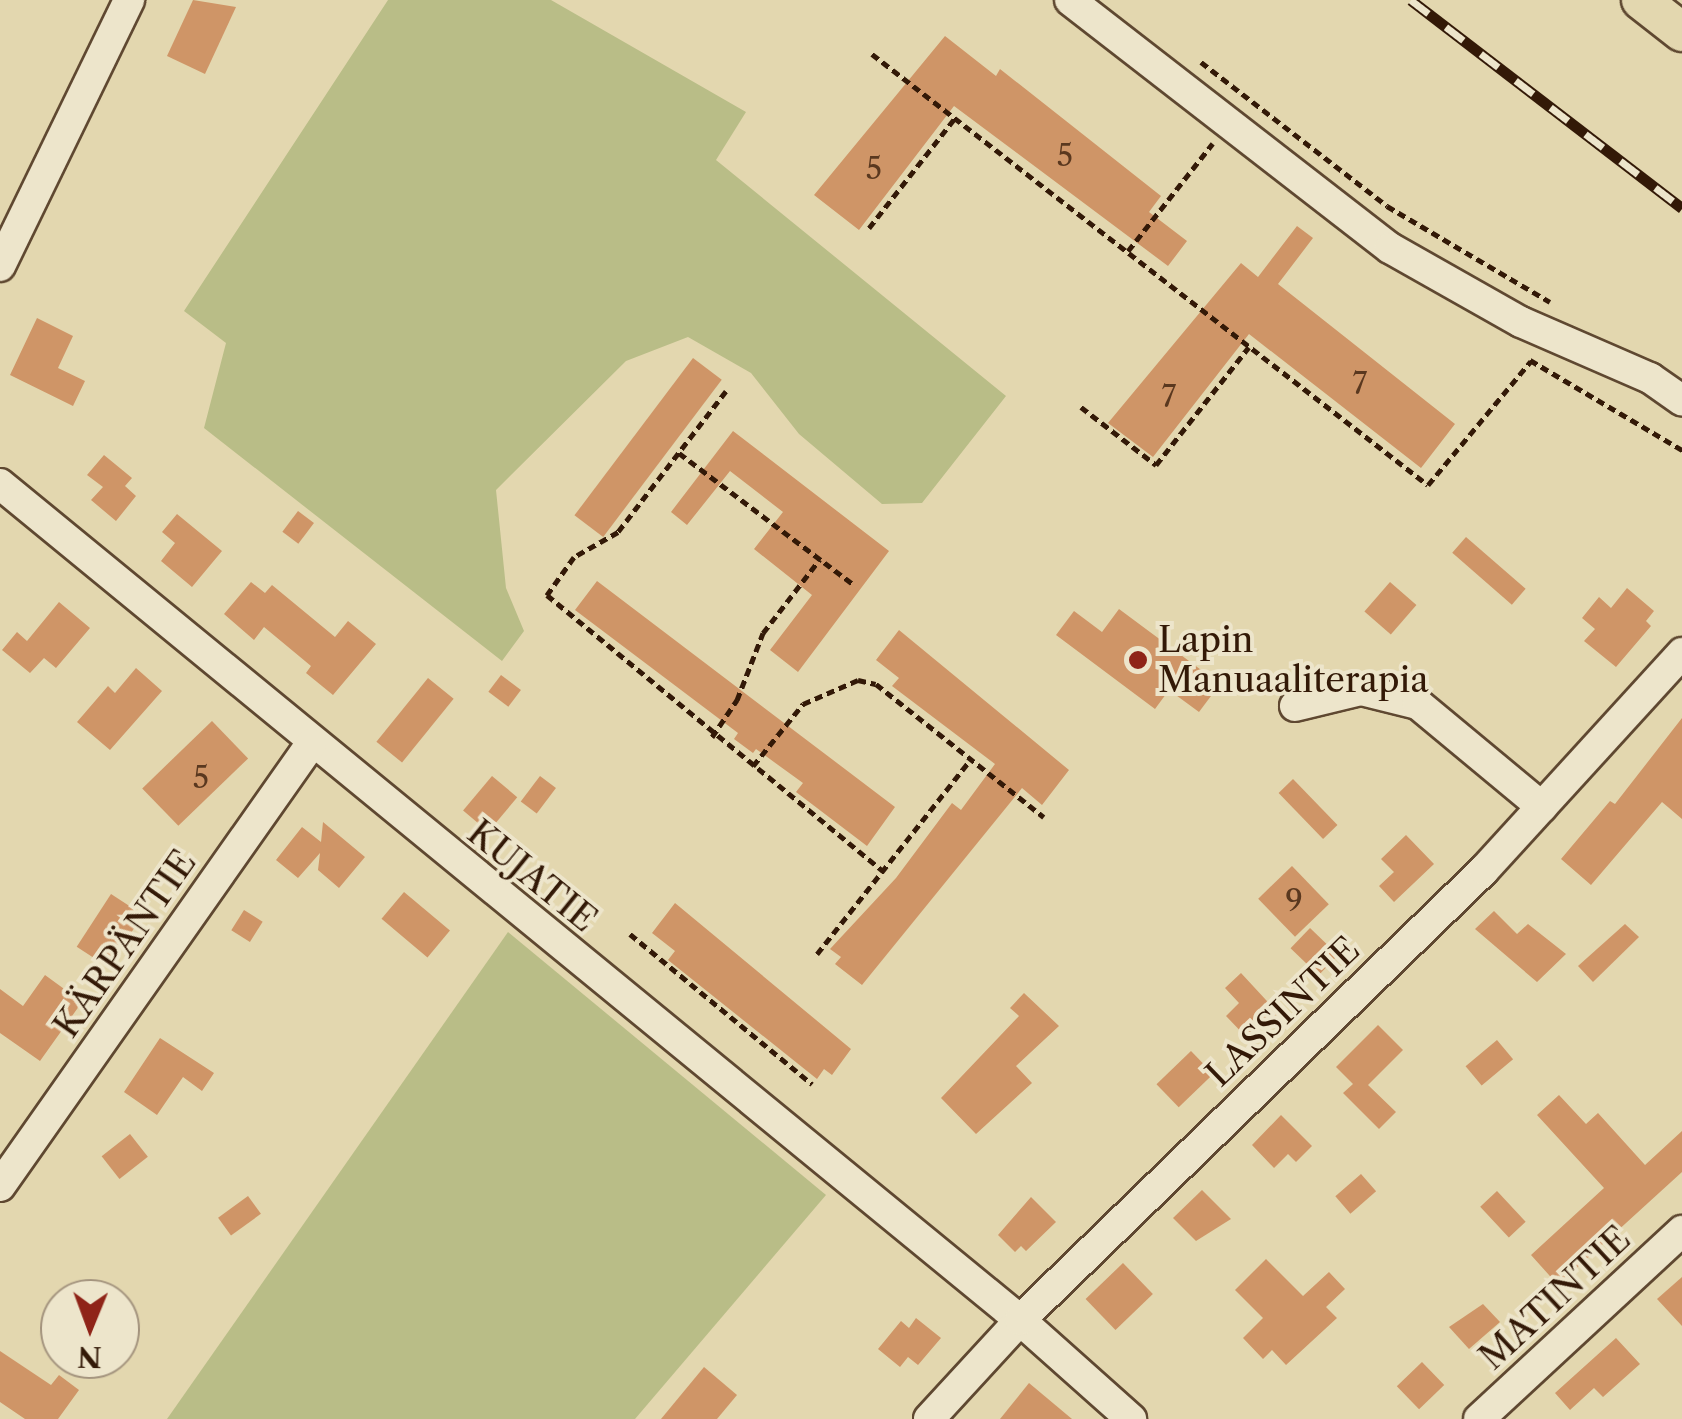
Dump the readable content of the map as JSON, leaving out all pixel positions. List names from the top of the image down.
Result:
{
  "streets": {
    "street": [
      "KUJATIE",
      "KÄRPÄNTIE",
      "LASSINTIE",
      "MATINTIE"
    ]
  },
  "crossings": [
    ["KUJATIE", "KÄRPÄNTIE"],
    ["KUJATIE", "LASSINTIE"]
  ],
  "places": ["Lapin Manuaaliterapia"],
  "house_numbers": [
    "5",
    "5",
    "7",
    "7",
    "5",
    "9"
  ],
  "north": "bottom"
}
